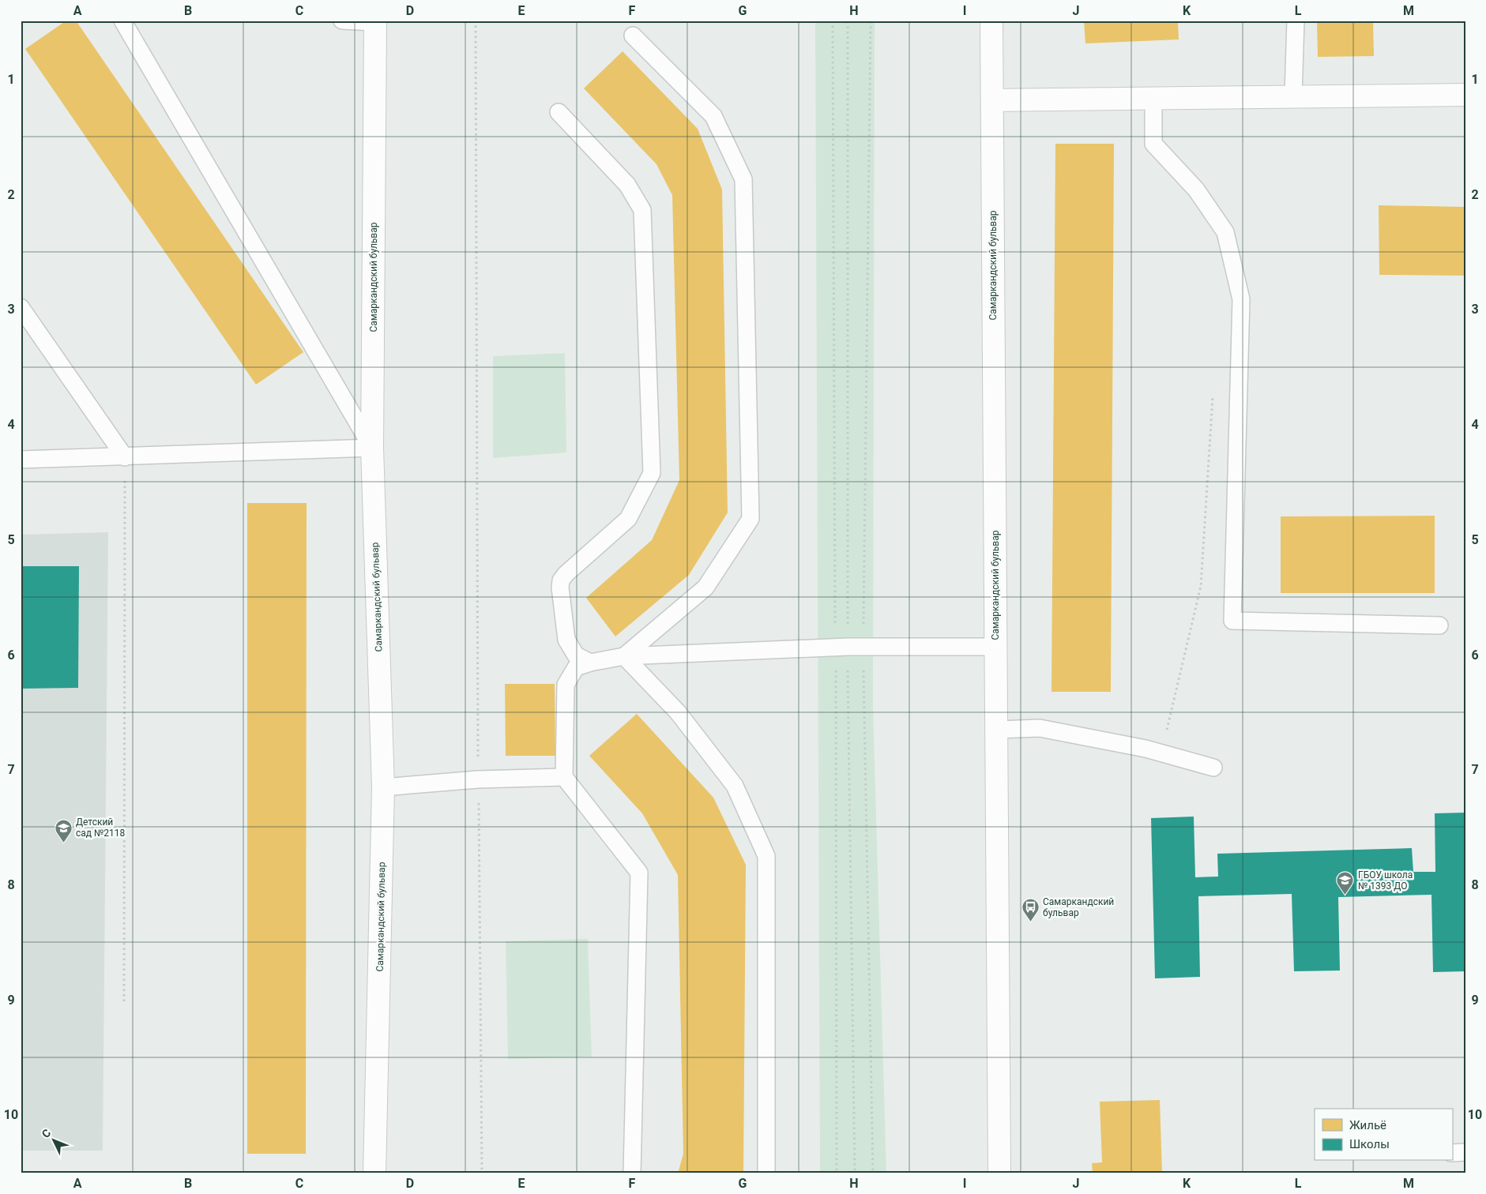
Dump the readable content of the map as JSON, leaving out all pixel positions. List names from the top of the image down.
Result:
{
  "streets": {
    "street": ["Самаркандский бульвар"]
  },
  "places": {
    "school or university": ["Детский сад №2118", "ГБОУ школа № 1393 ДО"],
    "bus stop": ["Самаркандский бульвар"]
  },
  "legend": ["Жильё", "Школы"],
  "north": "top left",
  "grid": {
    "columns": [
      "A",
      "B",
      "C",
      "D",
      "E",
      "F",
      "G",
      "H",
      "I",
      "J",
      "K",
      "L",
      "M"
    ],
    "rows": [
      "1",
      "2",
      "3",
      "4",
      "5",
      "6",
      "7",
      "8",
      "9",
      "10"
    ]
  }
}
